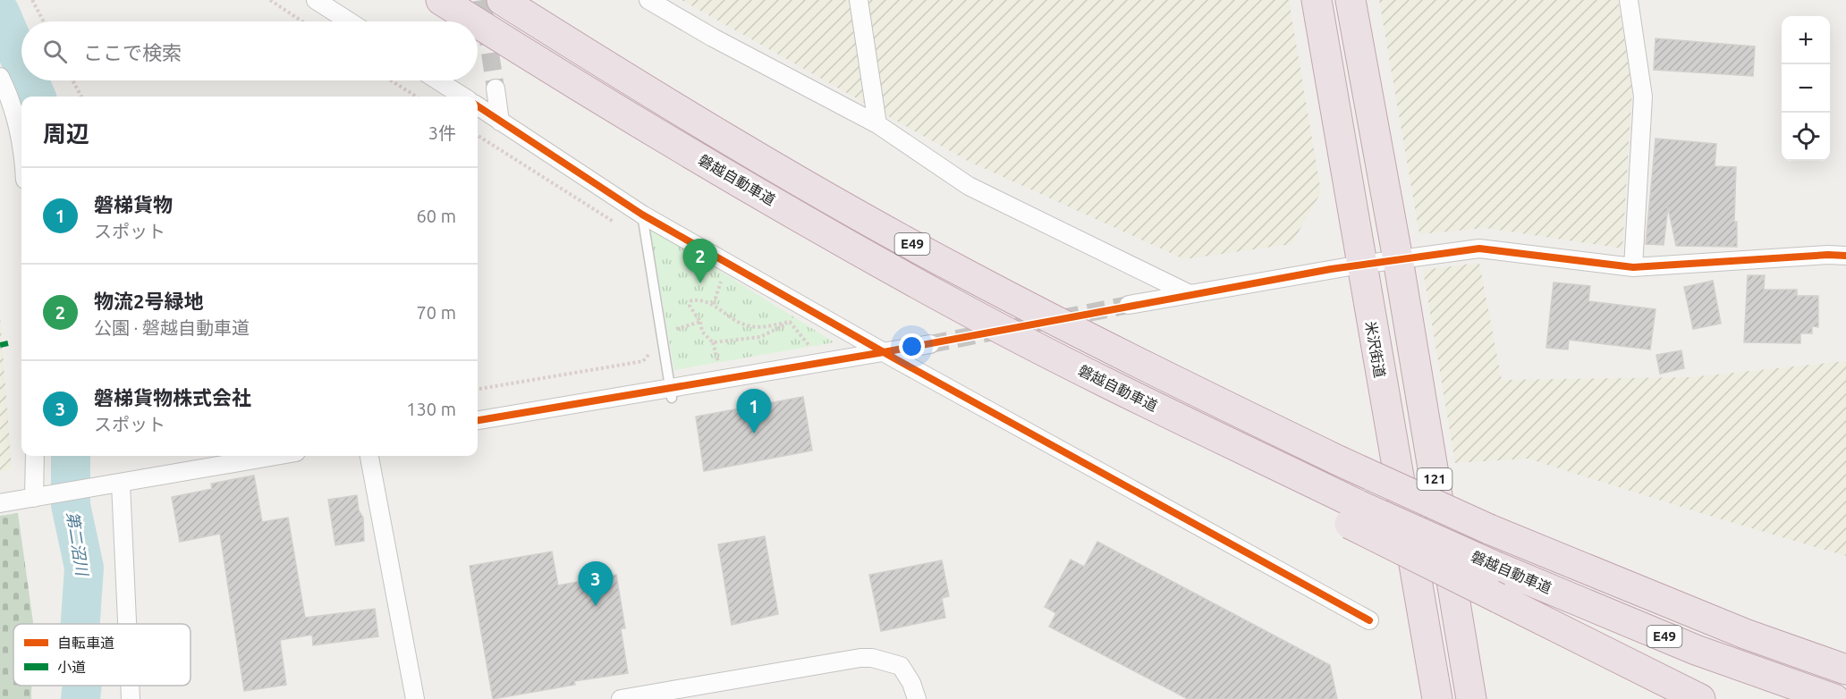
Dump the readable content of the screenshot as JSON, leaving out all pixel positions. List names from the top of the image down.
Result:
{
  "streets": {
    "highway": [
      "磐越自動車道",
      "E49",
      "米沢街道",
      "121"
    ]
  },
  "water": ["第二沼川"],
  "legend": ["自転車道", "小道"],
  "page": {
    "map_buttons": ["+", "−"],
    "search": "ここで検索",
    "heading": ["周辺", "3件"],
    "list": [
      {
        "mark": "1",
        "name": "磐梯貨物",
        "note": "スポット",
        "value": "60 m"
      },
      {
        "mark": "2",
        "name": "物流2号緑地",
        "note": "公園 · 磐越自動車道",
        "value": "70 m"
      },
      {
        "mark": "3",
        "name": "磐梯貨物株式会社",
        "note": "スポット",
        "value": "130 m"
      }
    ],
    "pins": ["2", "1", "3"]
  }
}
